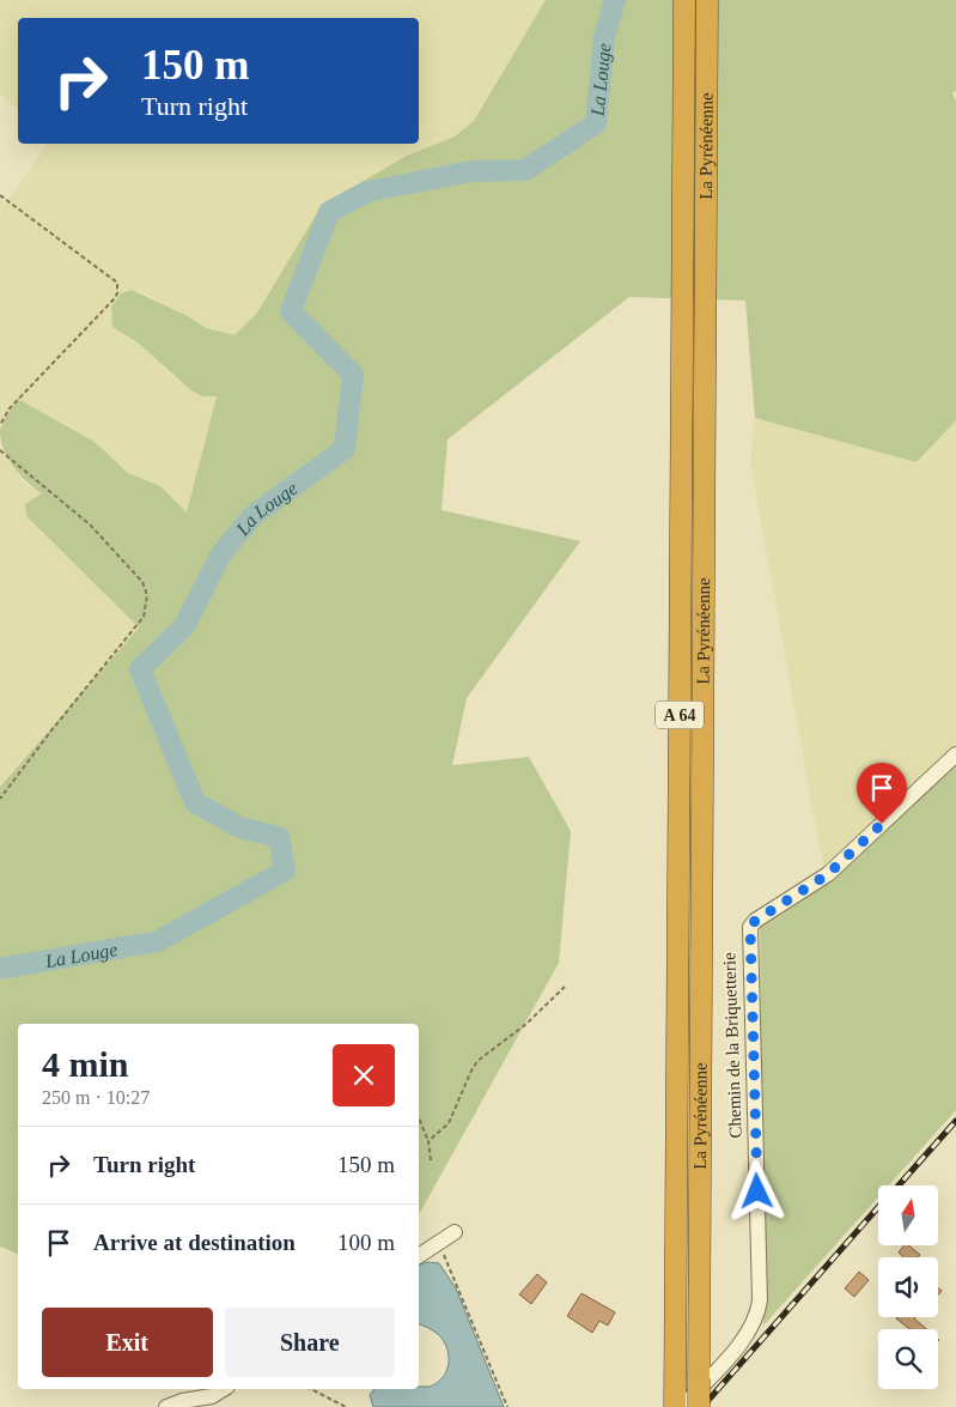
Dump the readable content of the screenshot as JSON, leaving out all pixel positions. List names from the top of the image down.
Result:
{
  "streets": {
    "highway": ["La Pyrénéenne", "A 64"],
    "street": ["Chemin de la Briquetterie"]
  },
  "crossings": [
    ["La Pyrénéenne", "Chemin de la Briquetterie"]
  ],
  "water": ["La Louge"],
  "north": "top",
  "page": {
    "turn": ["150 m", "Turn right"],
    "heading": ["4 min", "250 m · 10:27"],
    "list": [
      {
        "name": "Turn right",
        "value": "150 m"
      },
      {
        "name": "Arrive at destination",
        "value": "100 m"
      }
    ],
    "buttons": ["Exit", "Share"]
  }
}
